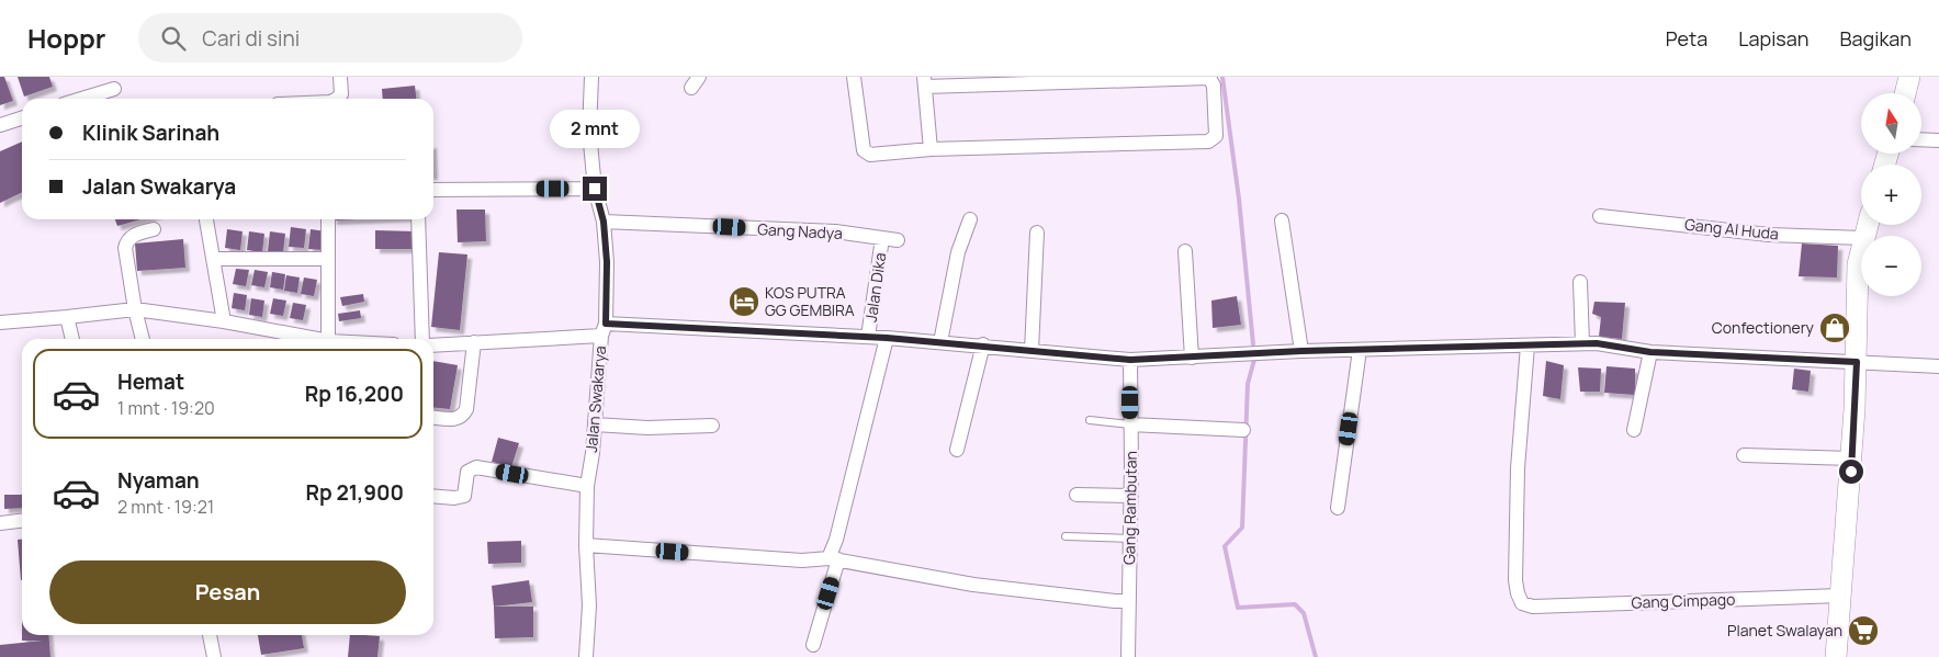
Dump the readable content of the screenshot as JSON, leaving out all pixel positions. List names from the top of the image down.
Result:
{
  "streets": {
    "street": [
      "Gang Al Huda",
      "Gang Nadya",
      "Jalan Dika",
      "Jalan Swakarya",
      "Gang Rambutan",
      "Gang Cimpago"
    ]
  },
  "crossings": [
    ["Gang Nadya", "Jalan Dika"],
    ["Gang Nadya", "Jalan Swakarya"]
  ],
  "places": {
    "hotel": ["KOS PUTRA GG GEMBIRA"],
    "shop": ["Confectionery"],
    "supermarket": ["Planet Swalayan"]
  },
  "north": "top",
  "page": {
    "header": "Hoppr",
    "search": "Cari di sini",
    "nav": ["Peta", "Lapisan", "Bagikan"],
    "map_buttons": ["+", "−"],
    "banner": ["Klinik Sarinah", "Jalan Swakarya"],
    "bubble": "2 mnt",
    "list": [
      {
        "name": "Hemat",
        "note": "1 mnt · 19:20",
        "value": "Rp 16,200"
      },
      {
        "name": "Nyaman",
        "note": "2 mnt · 19:21",
        "value": "Rp 21,900"
      }
    ],
    "buttons": "Pesan"
  }
}
